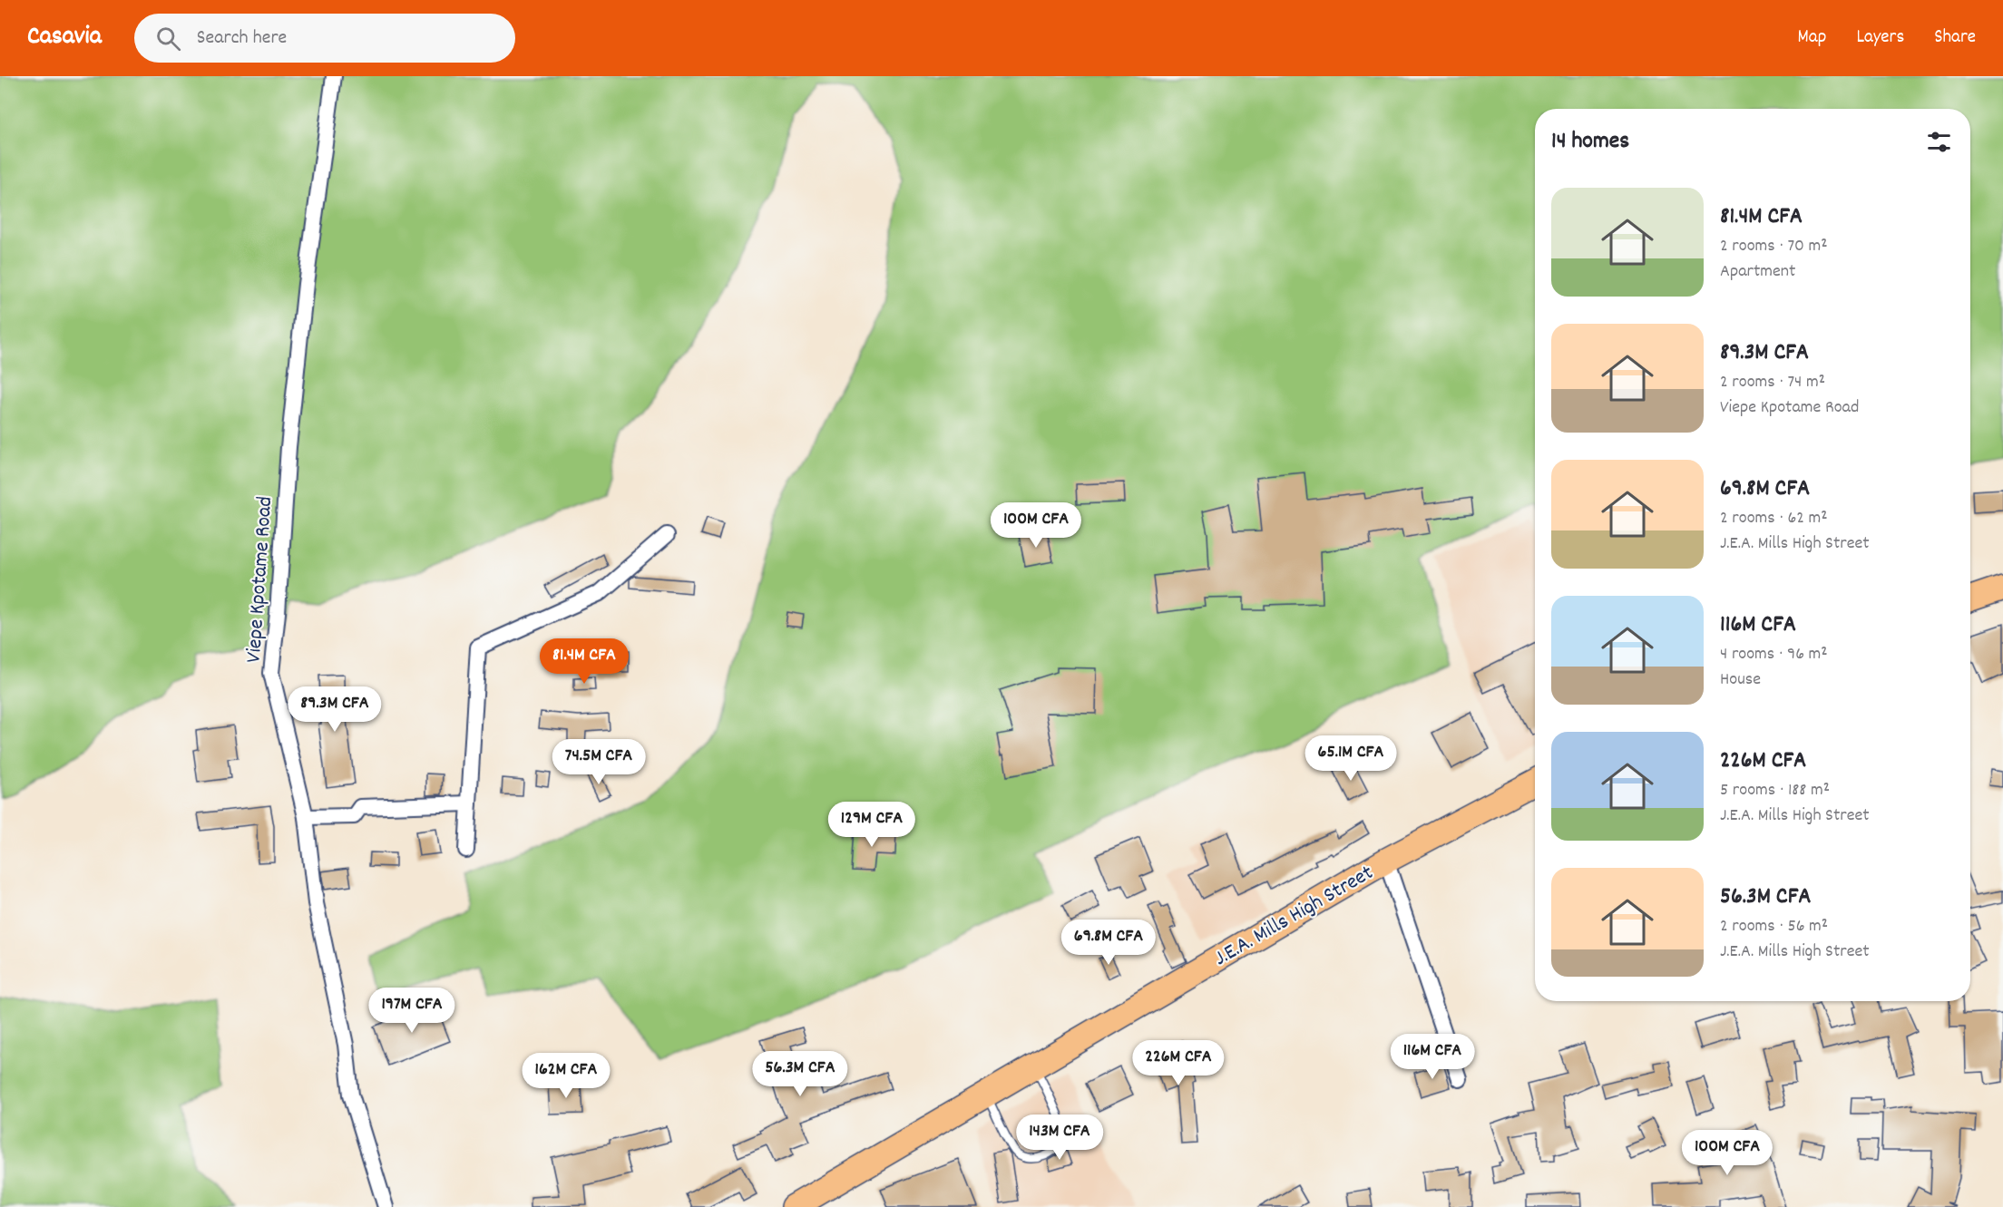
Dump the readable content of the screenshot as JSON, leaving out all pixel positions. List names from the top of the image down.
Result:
{
  "streets": {
    "highway": ["J.E.A. Mills High Street"],
    "street": ["Viepe Kpotame Road"]
  },
  "page": {
    "header": "Casavia",
    "search": "Search here",
    "nav": ["Map", "Layers", "Share"],
    "heading": "14 homes",
    "list": [
      {
        "name": "81.4M CFA",
        "note": "2 rooms · 70 m² · Apartment"
      },
      {
        "name": "89.3M CFA",
        "note": "2 rooms · 74 m² · Viepe Kpotame Road"
      },
      {
        "name": "69.8M CFA",
        "note": "2 rooms · 62 m² · J.E.A. Mills High Street"
      },
      {
        "name": "116M CFA",
        "note": "4 rooms · 96 m² · House"
      },
      {
        "name": "226M CFA",
        "note": "5 rooms · 188 m² · J.E.A. Mills High Street"
      },
      {
        "name": "56.3M CFA",
        "note": "2 rooms · 56 m² · J.E.A. Mills High Street"
      }
    ],
    "price": [
      "100M CFA",
      "81.4M CFA",
      "89.3M CFA",
      "65.1M CFA",
      "74.5M CFA",
      "129M CFA",
      "69.8M CFA",
      "197M CFA",
      "116M CFA",
      "226M CFA",
      "56.3M CFA",
      "162M CFA",
      "143M CFA",
      "100M CFA"
    ]
  }
}
